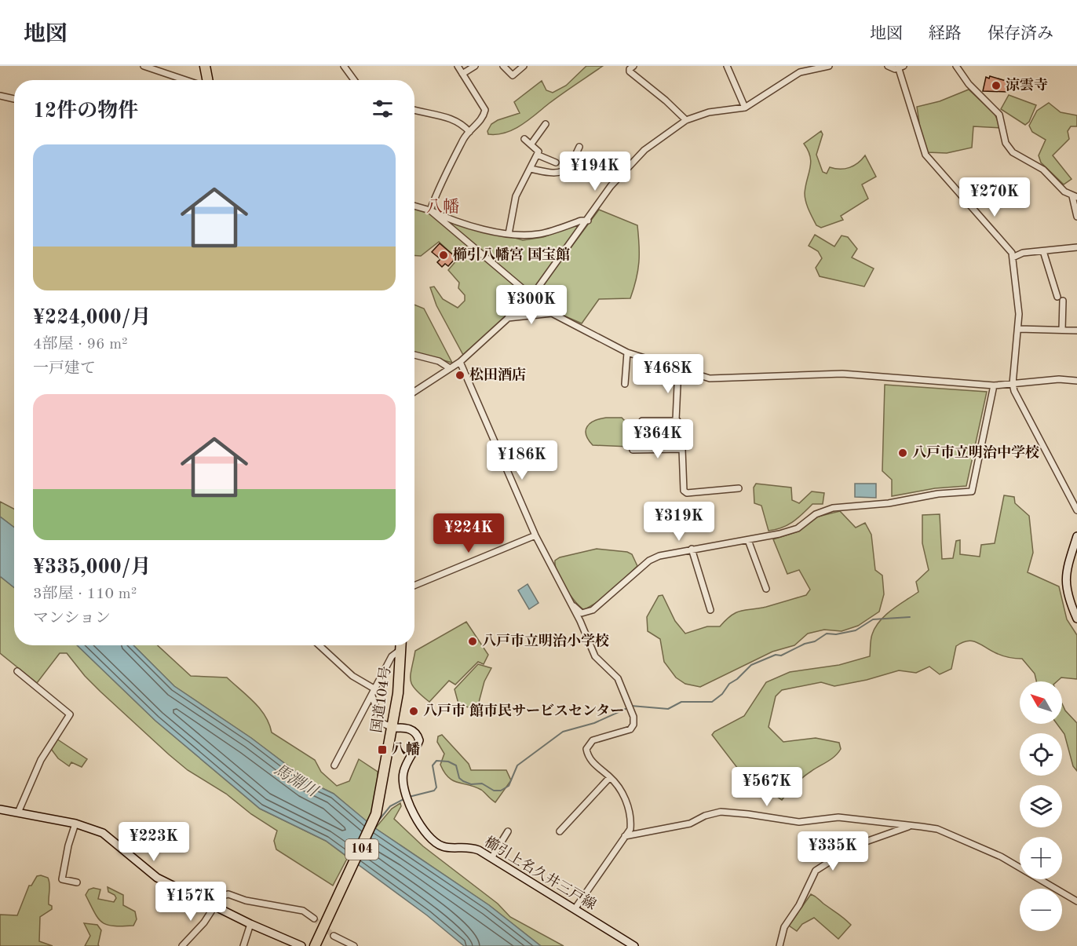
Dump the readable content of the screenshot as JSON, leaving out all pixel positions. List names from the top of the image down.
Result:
{
  "streets": {
    "highway": ["国道104号", "104"],
    "street": ["櫛引上名久井三戸線"]
  },
  "crossings": [
    ["国道104号", "櫛引上名久井三戸線"]
  ],
  "districts": ["八幡"],
  "water": ["馬淵川"],
  "places": {
    "other": [
      "涼雲寺",
      "櫛引八幡宮 国宝館",
      "松田酒店",
      "八戸市立明治中学校",
      "八戸市立明治小学校",
      "八戸市 館市民サービスセンター"
    ],
    "transit": ["八幡"]
  },
  "north": "top left",
  "page": {
    "header": "地図",
    "nav": ["地図", "経路", "保存済み"],
    "heading": "12件の物件",
    "list": [
      {
        "name": "¥224,000/月",
        "note": "4部屋 · 96 m² · 一戸建て"
      },
      {
        "name": "¥335,000/月",
        "note": "3部屋 · 110 m² · マンション"
      }
    ],
    "price": [
      "¥194K",
      "¥270K",
      "¥300K",
      "¥468K",
      "¥364K",
      "¥186K",
      "¥319K",
      "¥224K",
      "¥567K",
      "¥223K",
      "¥335K",
      "¥157K"
    ],
    "map_buttons": ["+", "−"]
  }
}
